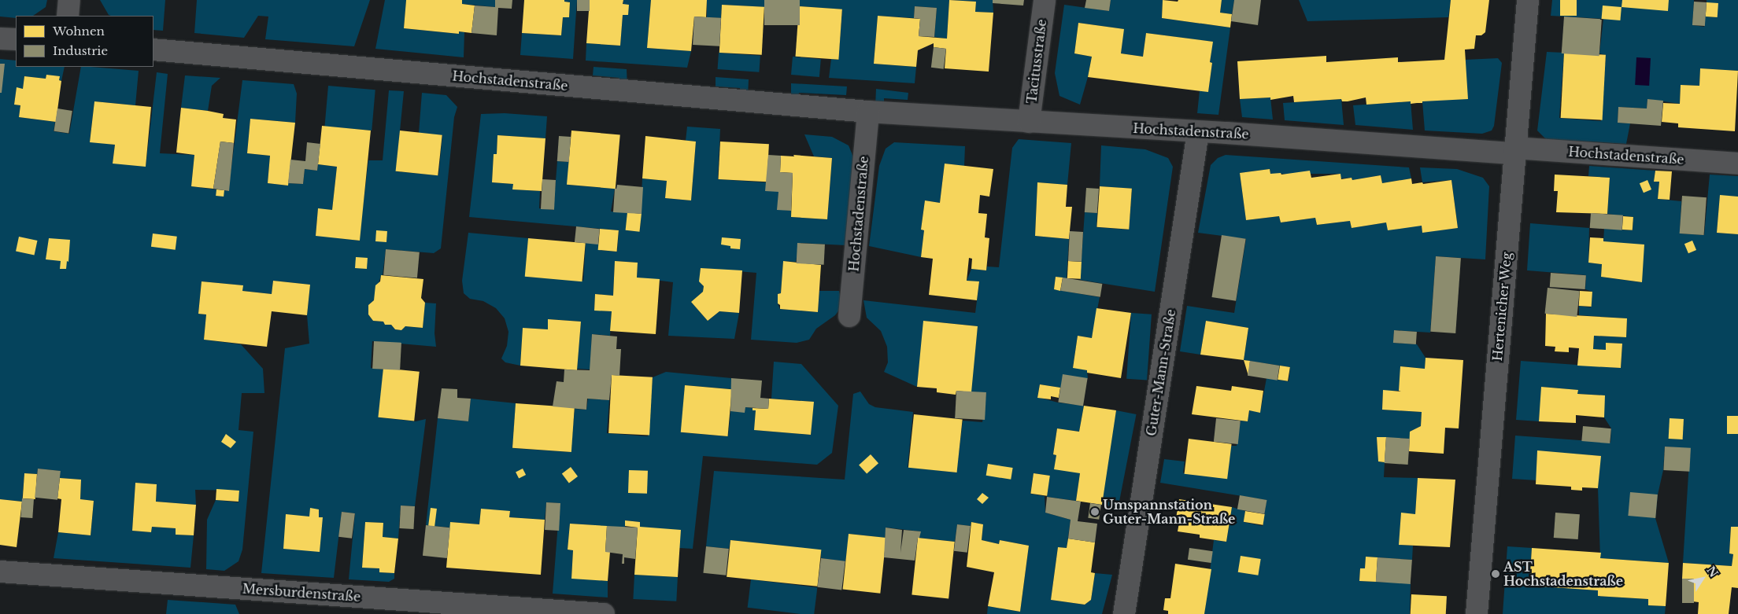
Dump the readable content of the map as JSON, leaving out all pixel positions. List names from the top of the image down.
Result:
{
  "streets": {
    "street": [
      "Tacitusstraße",
      "Hochstadenstraße",
      "Hertenicher Weg",
      "Guter-Mann-Straße",
      "Mersburdenstraße"
    ]
  },
  "crossings": [
    ["Tacitusstraße", "Hochstadenstraße"],
    ["Hochstadenstraße", "Hertenicher Weg"],
    ["Hochstadenstraße", "Guter-Mann-Straße"]
  ],
  "places": ["Umspannstation Guter-Mann-Straße", "AST Hochstadenstraße"],
  "legend": ["Wohnen", "Industrie"],
  "north": "top right"
}
